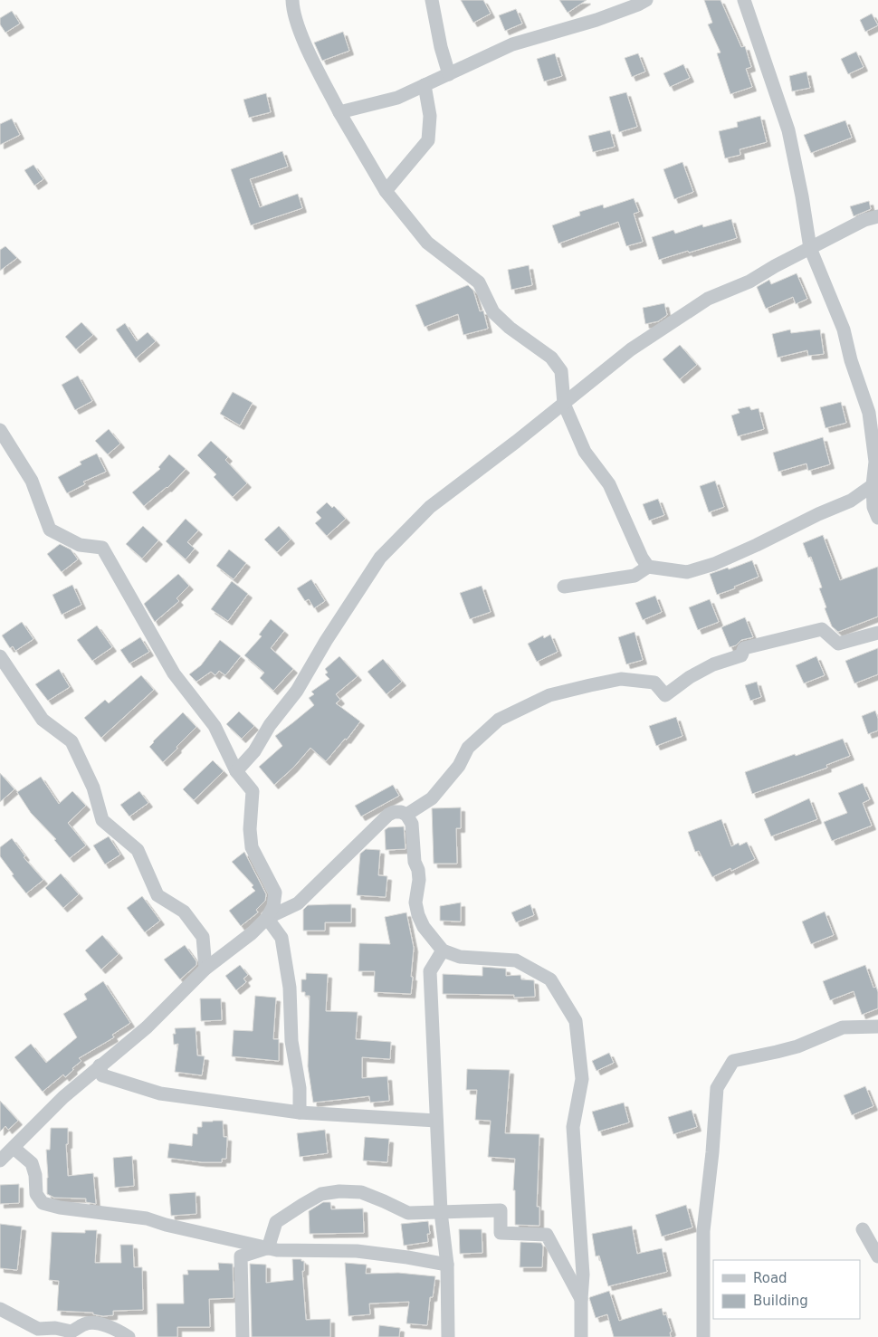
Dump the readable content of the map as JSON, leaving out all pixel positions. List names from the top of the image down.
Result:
{
  "legend": ["Road", "Building"]
}
